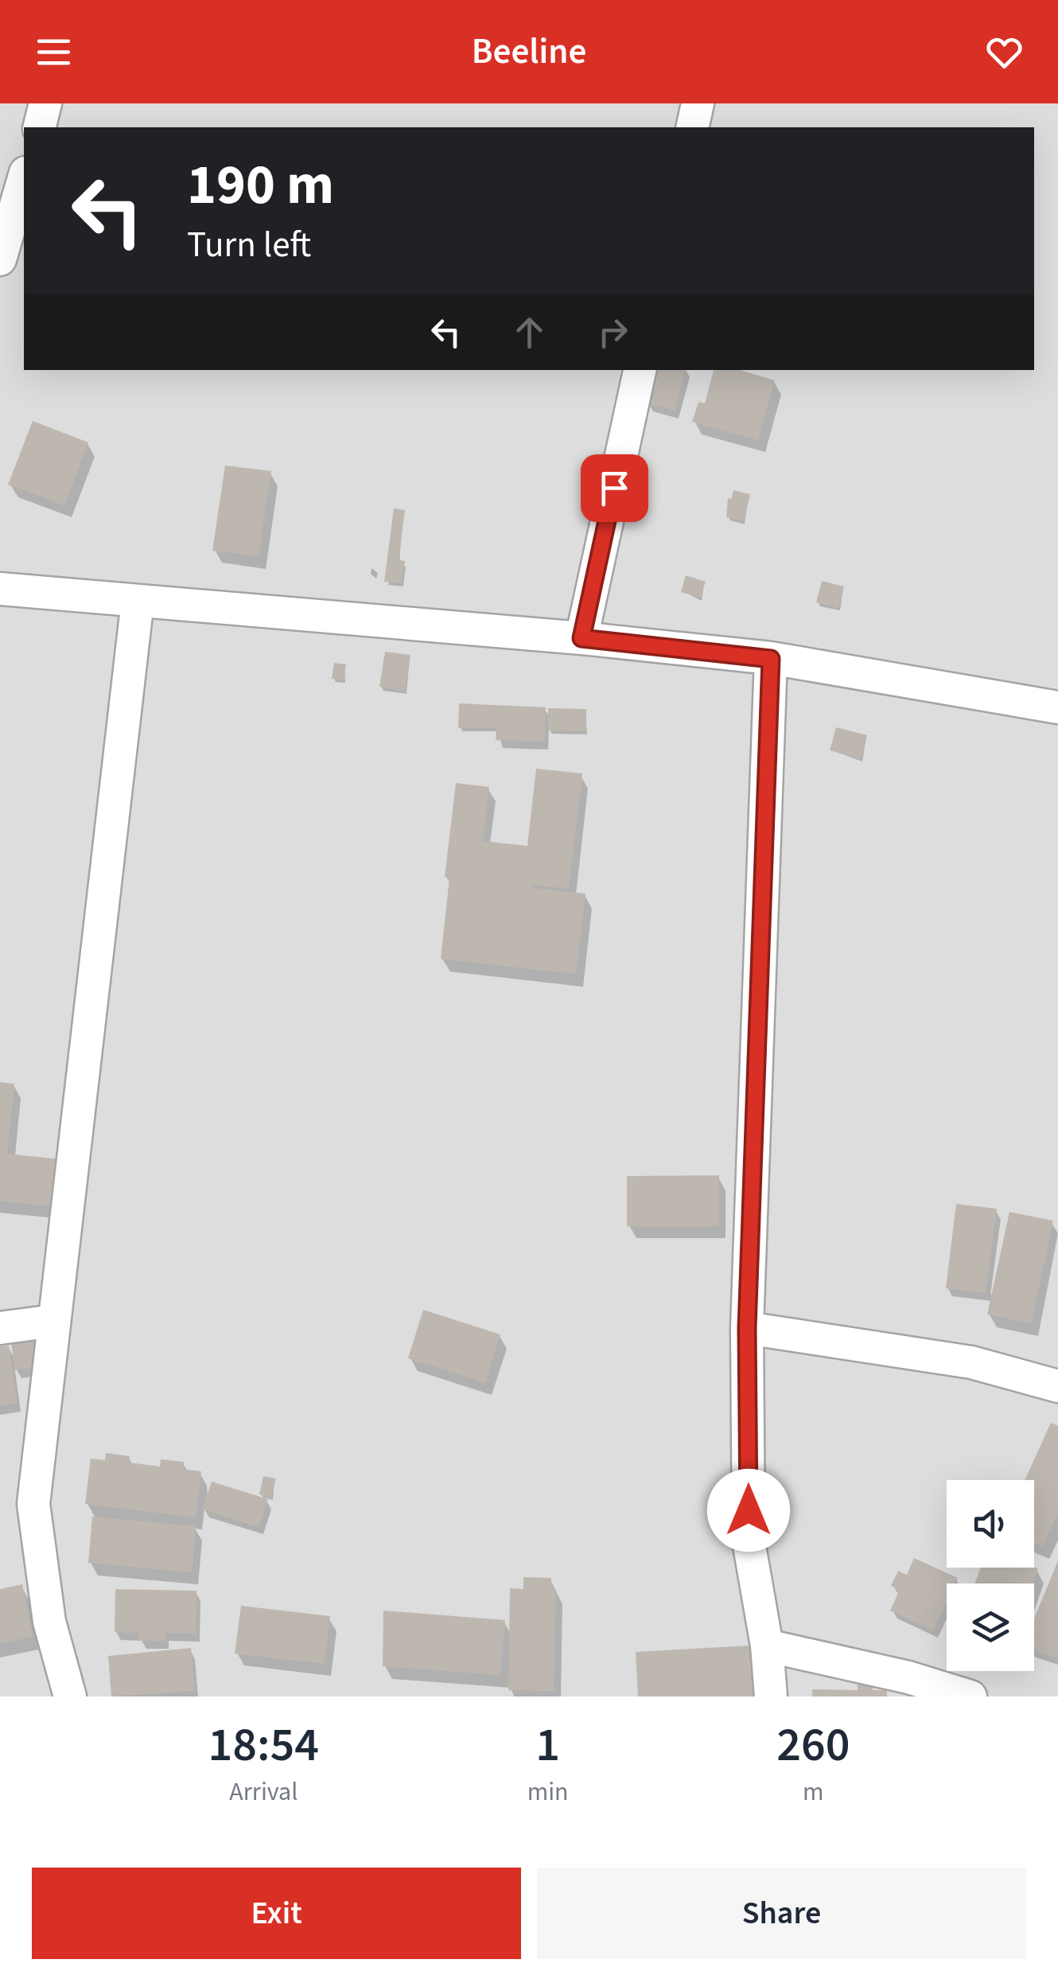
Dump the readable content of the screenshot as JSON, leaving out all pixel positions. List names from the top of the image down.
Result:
{
  "page": {
    "header": "Beeline",
    "turn": ["190 m", "Turn left"],
    "eta": [
      "18:54",
      "Arrival",
      "1",
      "min",
      "260",
      "m"
    ],
    "buttons": ["Exit", "Share"]
  }
}
